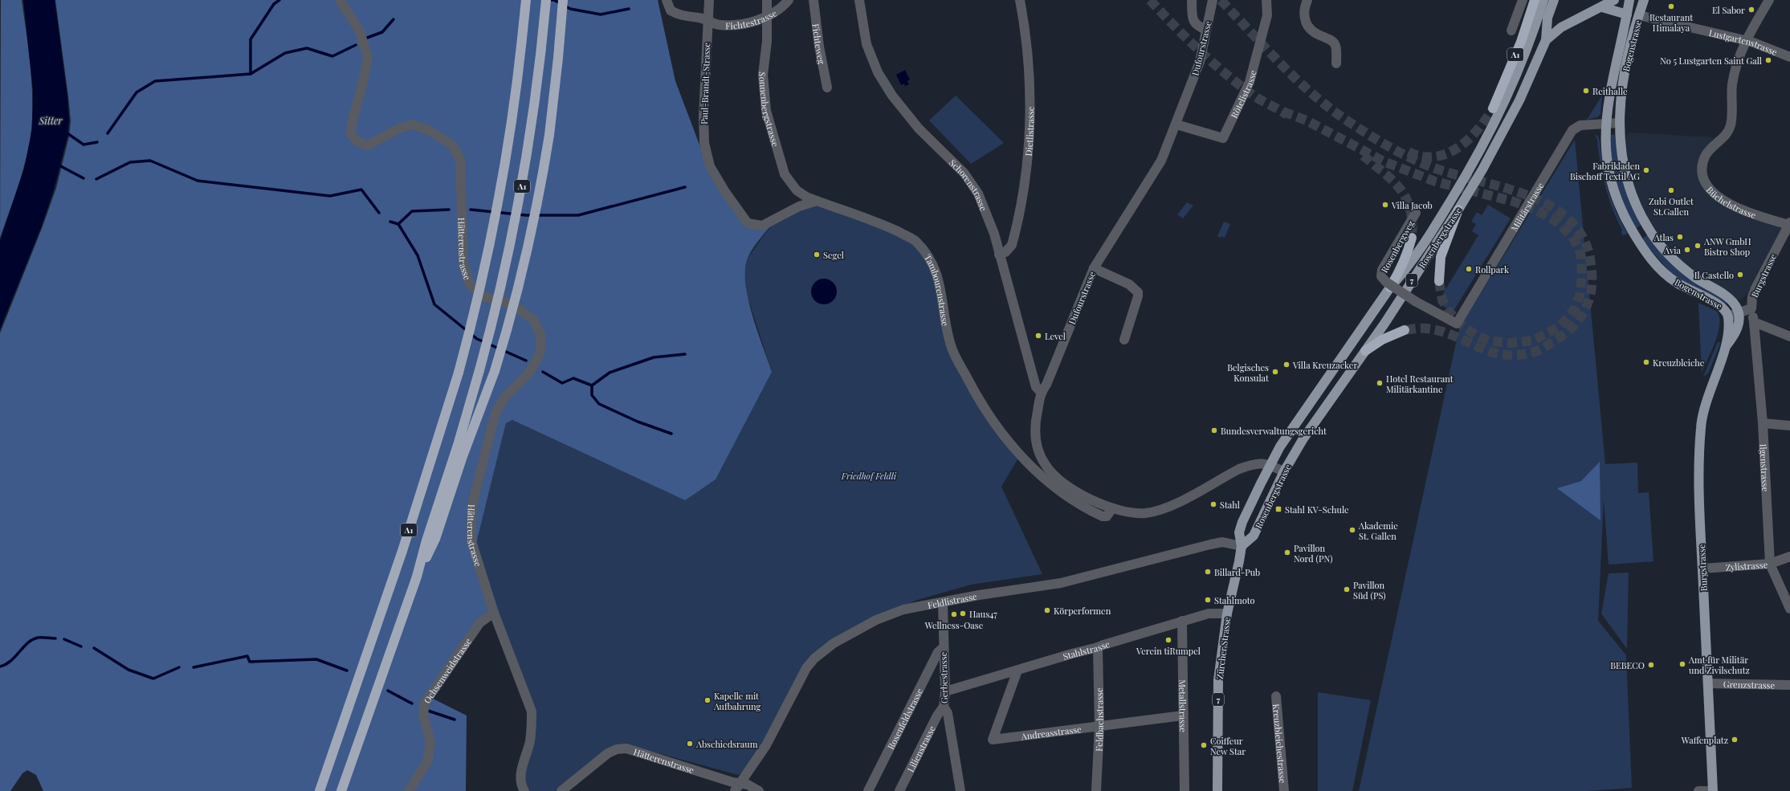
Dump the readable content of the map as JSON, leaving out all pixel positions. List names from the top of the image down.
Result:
{
  "streets": {
    "highway": ["A1"],
    "main road": [
      "Bogenstrasse",
      "Rosenbergstrasse",
      "Burgstrasse",
      "7",
      "Zürcher Strasse"
    ],
    "street": [
      "Fichtestrasse",
      "Lustgartenstrasse",
      "Fichteweg",
      "Dufourstrasse",
      "Paul-Brandt-Strasse",
      "Rötelistrasse",
      "Sonnenbergstrasse",
      "Dietlistrasse",
      "Schorenstrasse",
      "Büchelstrasse",
      "Militärstrasse",
      "Rosenbergweg",
      "Hätterenstrasse",
      "Tambourenstrasse",
      "Ilgenstrasse",
      "Zylistrasse",
      "Feldlistrasse",
      "Stahlstrasse",
      "Ochsenweidstrasse",
      "Gerbestrasse",
      "Grenzstrasse",
      "Metallstrasse",
      "Rosenfeldstrasse",
      "Feldbachstrasse",
      "Andreasstrasse",
      "Kreuzbleichestrasse",
      "Lilienstrasse"
    ]
  },
  "crossings": [
    ["Fichtestrasse", "Paul-Brandt-Strasse"],
    ["Fichtestrasse", "Sonnenbergstrasse"],
    ["Lustgartenstrasse", "Bogenstrasse"],
    ["Lustgartenstrasse", "Büchelstrasse"],
    ["Bogenstrasse", "Militärstrasse"],
    ["Bogenstrasse", "Burgstrasse"],
    ["Dufourstrasse", "Rötelistrasse"],
    ["Dufourstrasse", "Schorenstrasse"],
    ["Dufourstrasse", "Rosenbergstrasse"],
    ["Dufourstrasse", "Tambourenstrasse"],
    ["Paul-Brandt-Strasse", "Sonnenbergstrasse"],
    ["Paul-Brandt-Strasse", "Tambourenstrasse"],
    ["Sonnenbergstrasse", "Tambourenstrasse"],
    ["Dietlistrasse", "Schorenstrasse"],
    ["Büchelstrasse", "Burgstrasse"],
    ["Militärstrasse", "Rosenbergstrasse"],
    ["Militärstrasse", "Rosenbergweg"],
    ["Rosenbergstrasse", "Rosenbergweg"],
    ["Rosenbergstrasse", "Feldlistrasse"],
    ["Rosenbergstrasse", "Zürcher Strasse"],
    ["Hätterenstrasse", "Feldlistrasse"],
    ["Hätterenstrasse", "Ochsenweidstrasse"],
    ["Burgstrasse", "Zylistrasse"],
    ["Burgstrasse", "Grenzstrasse"],
    ["Ilgenstrasse", "Zylistrasse"],
    ["Feldlistrasse", "Zürcher Strasse"],
    ["Feldlistrasse", "Gerbestrasse"],
    ["Zürcher Strasse", "Stahlstrasse"],
    ["Stahlstrasse", "Gerbestrasse"],
    ["Stahlstrasse", "Metallstrasse"],
    ["Stahlstrasse", "Feldbachstrasse"],
    ["Stahlstrasse", "Andreasstrasse"],
    ["Gerbestrasse", "Rosenfeldstrasse"],
    ["Gerbestrasse", "Lilienstrasse"],
    ["Metallstrasse", "Andreasstrasse"],
    ["Feldbachstrasse", "Andreasstrasse"]
  ],
  "water": ["Sitter"],
  "parks": ["Friedhof Feldli"],
  "places": {
    "other": [
      "Restaurant Himalaya",
      "El Sabor",
      "No 5 Lustgarten Saint Gall",
      "Reithalle",
      "Fabrikladen Bischoff Textil AG",
      "Zubi Outlet St.Gallen",
      "Villa Jacob",
      "Atlas",
      "ANW GmbH Bistro Shop",
      "Avia",
      "Segel",
      "Rollpark",
      "Il Castello",
      "Level",
      "Kreuzbleiche",
      "Villa Kreuzacker",
      "Belgisches Konsulat",
      "Hotel Restaurant Militärkantine",
      "Bundesverwaltungsgericht",
      "Stahl",
      "Akademie St. Gallen",
      "Pavillon Nord (PN)",
      "Billard-Pub",
      "Pavillon Süd (PS)",
      "Stahlmoto",
      "Körperformen",
      "Haus47",
      "Wellness-Oase",
      "Verein tiRumpel",
      "Amt für Militär und Zivilschutz",
      "BEBECO",
      "Kapelle mit Aufbahrung",
      "Waffenplatz",
      "Abschiedsraum",
      "Coiffeur New Star"
    ],
    "transit": ["Stahl KV-Schule"]
  }
}
